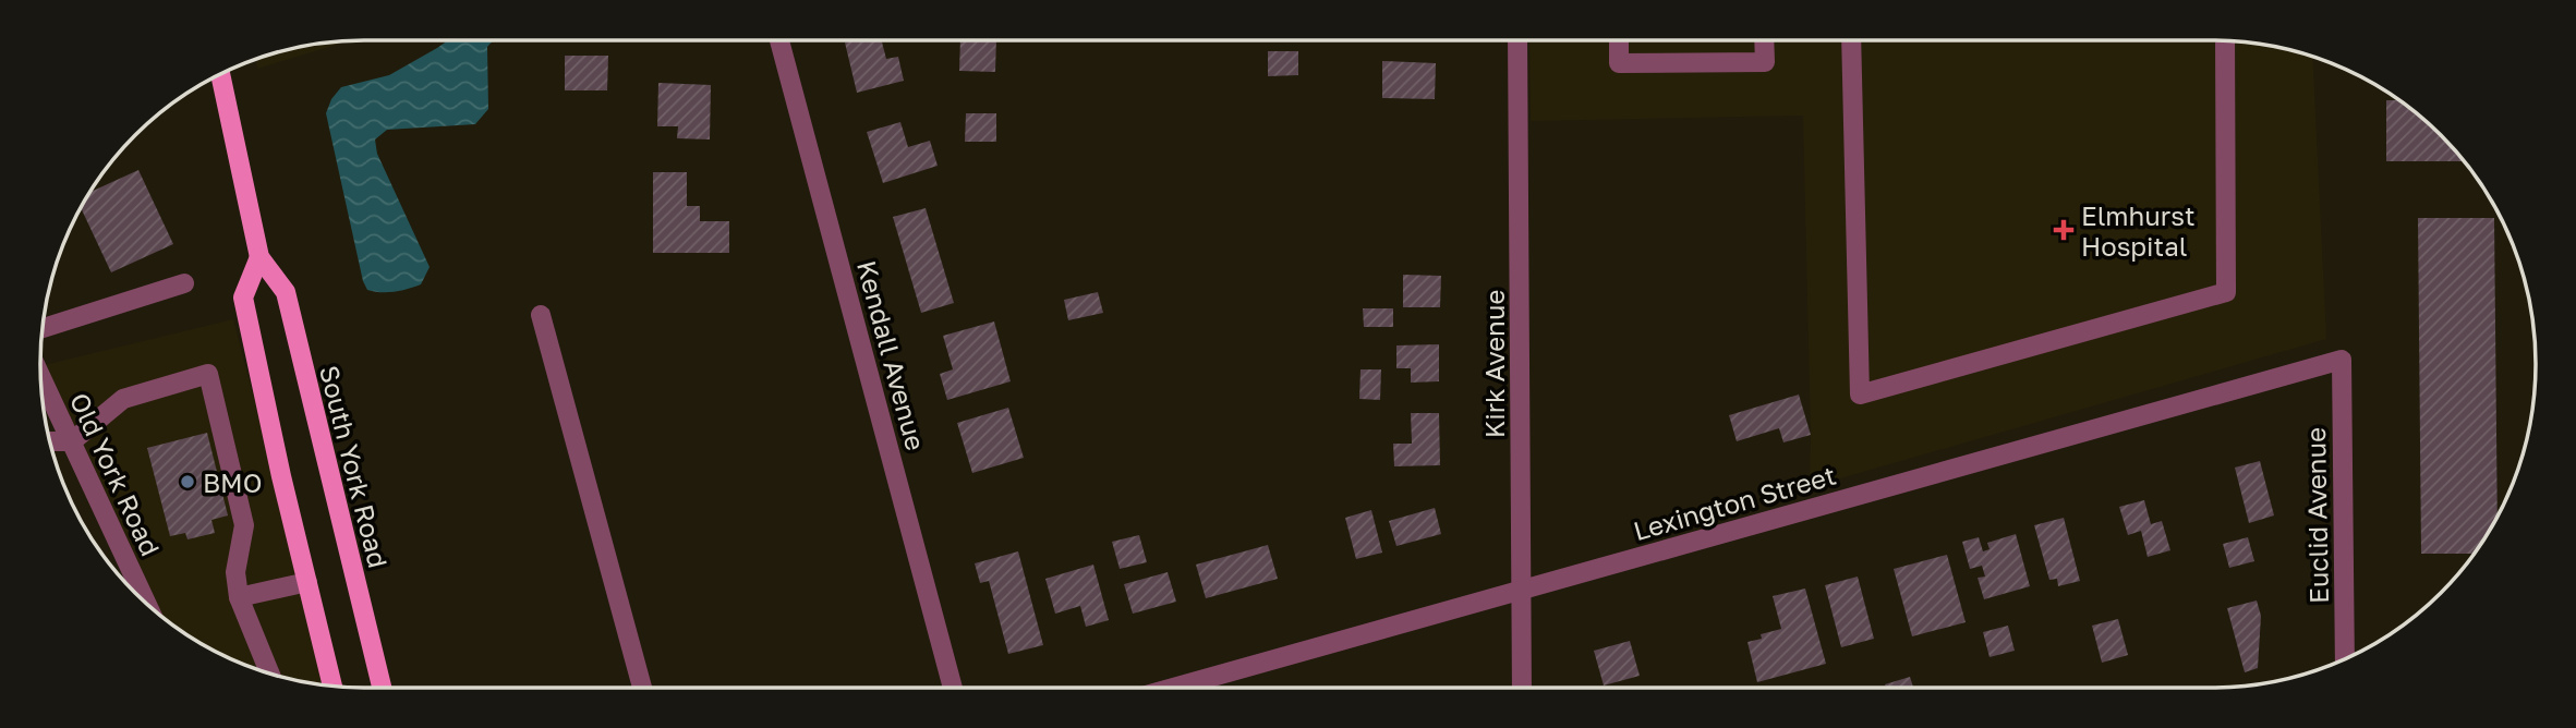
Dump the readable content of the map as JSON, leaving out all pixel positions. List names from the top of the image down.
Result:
{
  "streets": {
    "main road": ["South York Road"],
    "street": [
      "Kendall Avenue",
      "Kirk Avenue",
      "Old York Road",
      "Lexington Street",
      "Euclid Avenue"
    ]
  },
  "crossings": [
    ["Kirk Avenue", "Lexington Street"],
    ["Lexington Street", "Euclid Avenue"]
  ],
  "places": {
    "health": ["Elmhurst Hospital"],
    "other": ["BMO"]
  }
}
